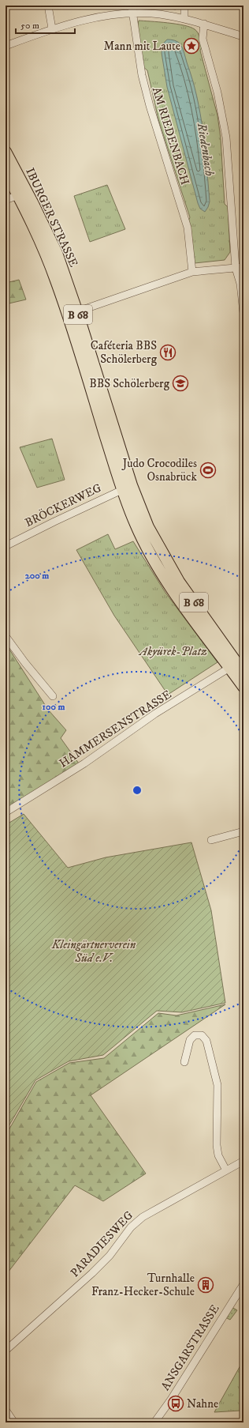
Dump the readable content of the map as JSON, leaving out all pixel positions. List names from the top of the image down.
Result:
{
  "streets": {
    "main road": ["IBURGER STRASSE", "B 68"],
    "street": [
      "AM RIEDENBACH",
      "BRÖCKERWEG",
      "HAMMERSENSTRASSE",
      "PARADIESWEG",
      "ANSGARSTRASSE"
    ]
  },
  "crossings": [
    ["IBURGER STRASSE", "BRÖCKERWEG"],
    ["IBURGER STRASSE", "HAMMERSENSTRASSE"]
  ],
  "water": ["Riedenbach"],
  "parks": ["Akyürek-Platz", "Kleingärtnerverein Süd e.V."],
  "places": {
    "place": ["Mann mit Laute"],
    "restaurant": ["Caféteria BBS Schölerberg"],
    "school or university": ["BBS Schölerberg"],
    "sports": ["Judo Crocodiles Osnabrück"],
    "building": ["Turnhalle Franz-Hecker-Schule"],
    "bus stop": ["Nahne"]
  },
  "scale_bar": "50 m",
  "rings": ["200 m", "100 m"]
}
